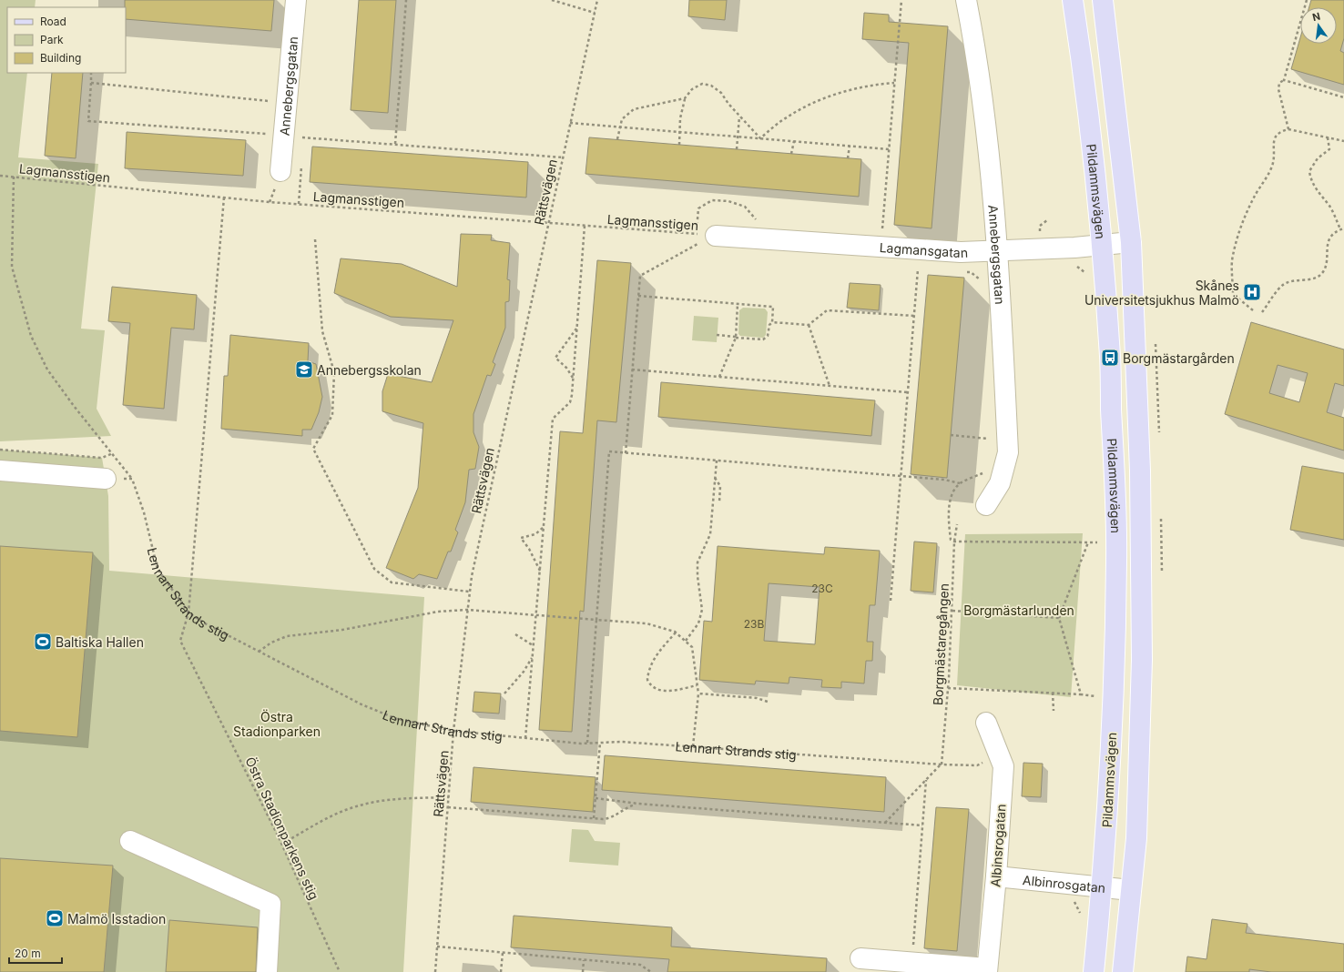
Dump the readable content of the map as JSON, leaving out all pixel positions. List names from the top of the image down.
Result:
{
  "streets": {
    "main road": ["Pildammsvägen"],
    "street": [
      "Annebergsgatan",
      "Lagmansgatan",
      "Albinsrogatan",
      "Albinrosgatan"
    ],
    "path": [
      "Lagmansstigen",
      "Rättsvägen",
      "Lennart Strands stig",
      "Borgmästaregången",
      "Östra Stadionparkens stig"
    ]
  },
  "crossings": [
    ["Annebergsgatan", "Lagmansgatan"],
    ["Lagmansstigen", "Rättsvägen"],
    ["Lagmansstigen", "Lagmansgatan"],
    ["Lagmansstigen", "Östra Stadionparkens stig"],
    ["Pildammsvägen", "Lagmansgatan"],
    ["Pildammsvägen", "Albinrosgatan"],
    ["Rättsvägen", "Lennart Strands stig"],
    ["Lennart Strands stig", "Borgmästaregången"],
    ["Lennart Strands stig", "Östra Stadionparkens stig"],
    ["Lennart Strands stig", "Albinsrogatan"],
    ["Albinsrogatan", "Albinrosgatan"]
  ],
  "parks": ["Borgmästarlunden", "Östra Stadionparken"],
  "places": {
    "hospital": ["Skånes Universitetsjukhus Malmö"],
    "bus stop": ["Borgmästargården"],
    "school or university": ["Annebergsskolan"],
    "sports": ["Baltiska Hallen", "Malmö Isstadion"]
  },
  "house_numbers": ["23C", "23B"],
  "legend": ["Road", "Park", "Building"],
  "scale_bar": "20 m",
  "north": "top"
}
